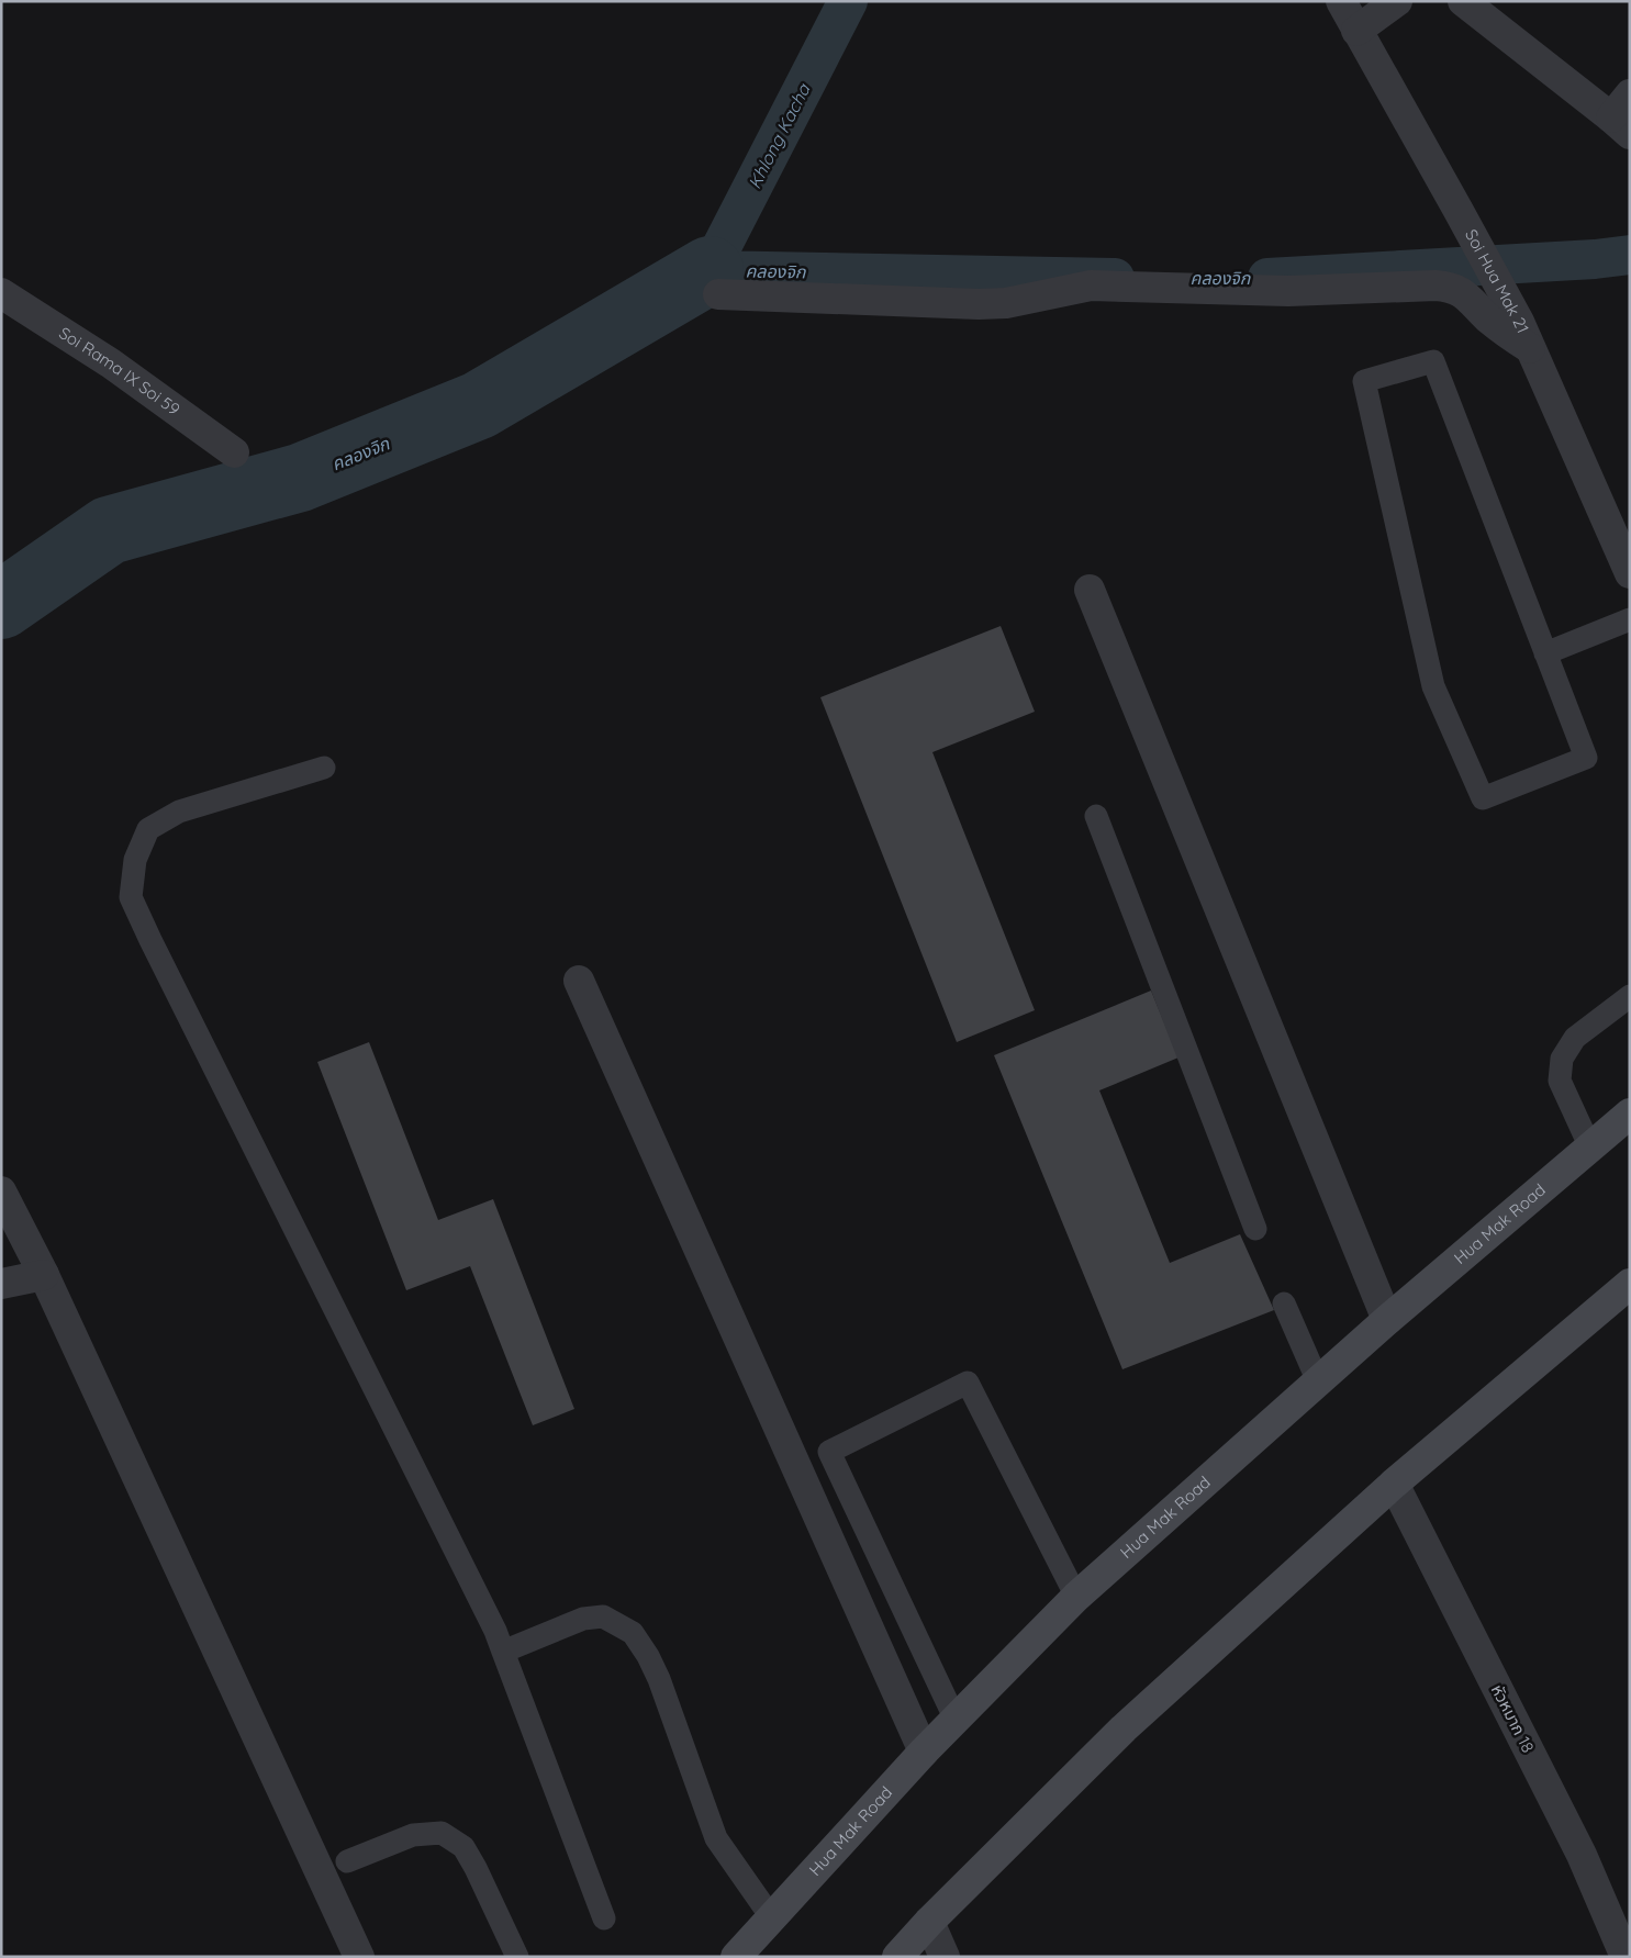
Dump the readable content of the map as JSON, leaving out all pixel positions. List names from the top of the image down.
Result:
{
  "streets": {
    "main road": ["Hua Mak Road"],
    "street": ["Soi Hua Mak 21", "Soi Rama IX Soi 59", "หัวหมาก 18"]
  },
  "water": ["Khlong Kacha", "คลองจิก"]
}
